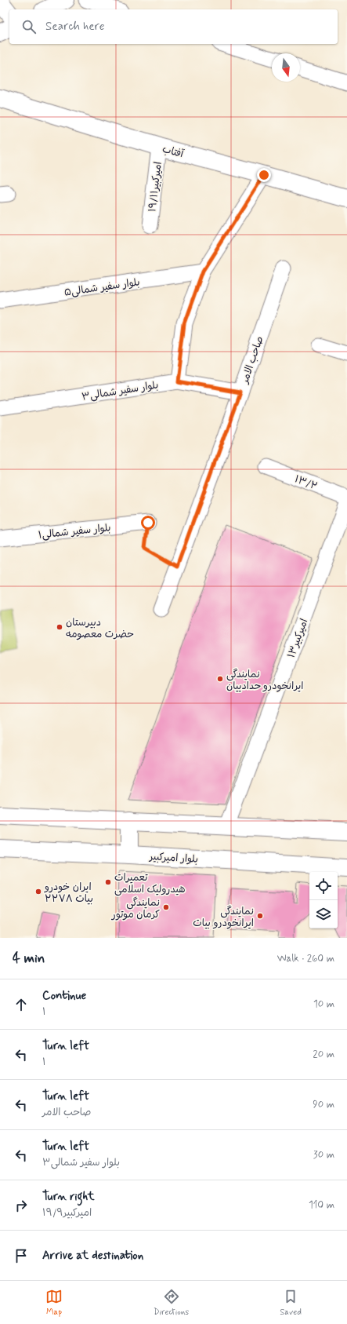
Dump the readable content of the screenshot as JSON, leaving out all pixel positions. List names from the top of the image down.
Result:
{
  "streets": {
    "main road": ["آفتاب", "بلوار امیرکبیر"],
    "street": [
      "امیرکبیر۱۹/۱۱",
      "بلوار سفیر شمالی۵",
      "صاحب الامر",
      "بلوار سفیر شمالی۳",
      "۱۳/۲",
      "بلوار سفیر شمالی۱",
      "امیرکبیر۱۳"
    ]
  },
  "crossings": [
    ["آفتاب", "امیرکبیر۱۹/۱۱"],
    ["صاحب الامر", "بلوار سفیر شمالی۳"]
  ],
  "places": [
    "دبیرستان حضرت معصومه",
    "نمایندگی ایرانخودرو حدادییان",
    "تعمیرات هیدرولیک اسلامی",
    "ايران خودرو بیات ۲۲۷۸",
    "نمایندگی کرمان موتور",
    "نمایندگی ایرانخودرو بیات"
  ],
  "north": "bottom",
  "page": {
    "search": "Search here",
    "heading": ["4 min", "Walk · 260 m"],
    "list": [
      ["Continue", "۱", "10 m"],
      ["Turn left", "۱", "20 m"],
      ["Turn left", "صاحب الامر", "90 m"],
      ["Turn left", "بلوار سفیر شمالی۳", "30 m"],
      ["Turn right", "امیرکبیر۱۹/۹", "110 m"],
      "Arrive at destination"
    ],
    "nav": ["Map", "Directions", "Saved"]
  }
}
